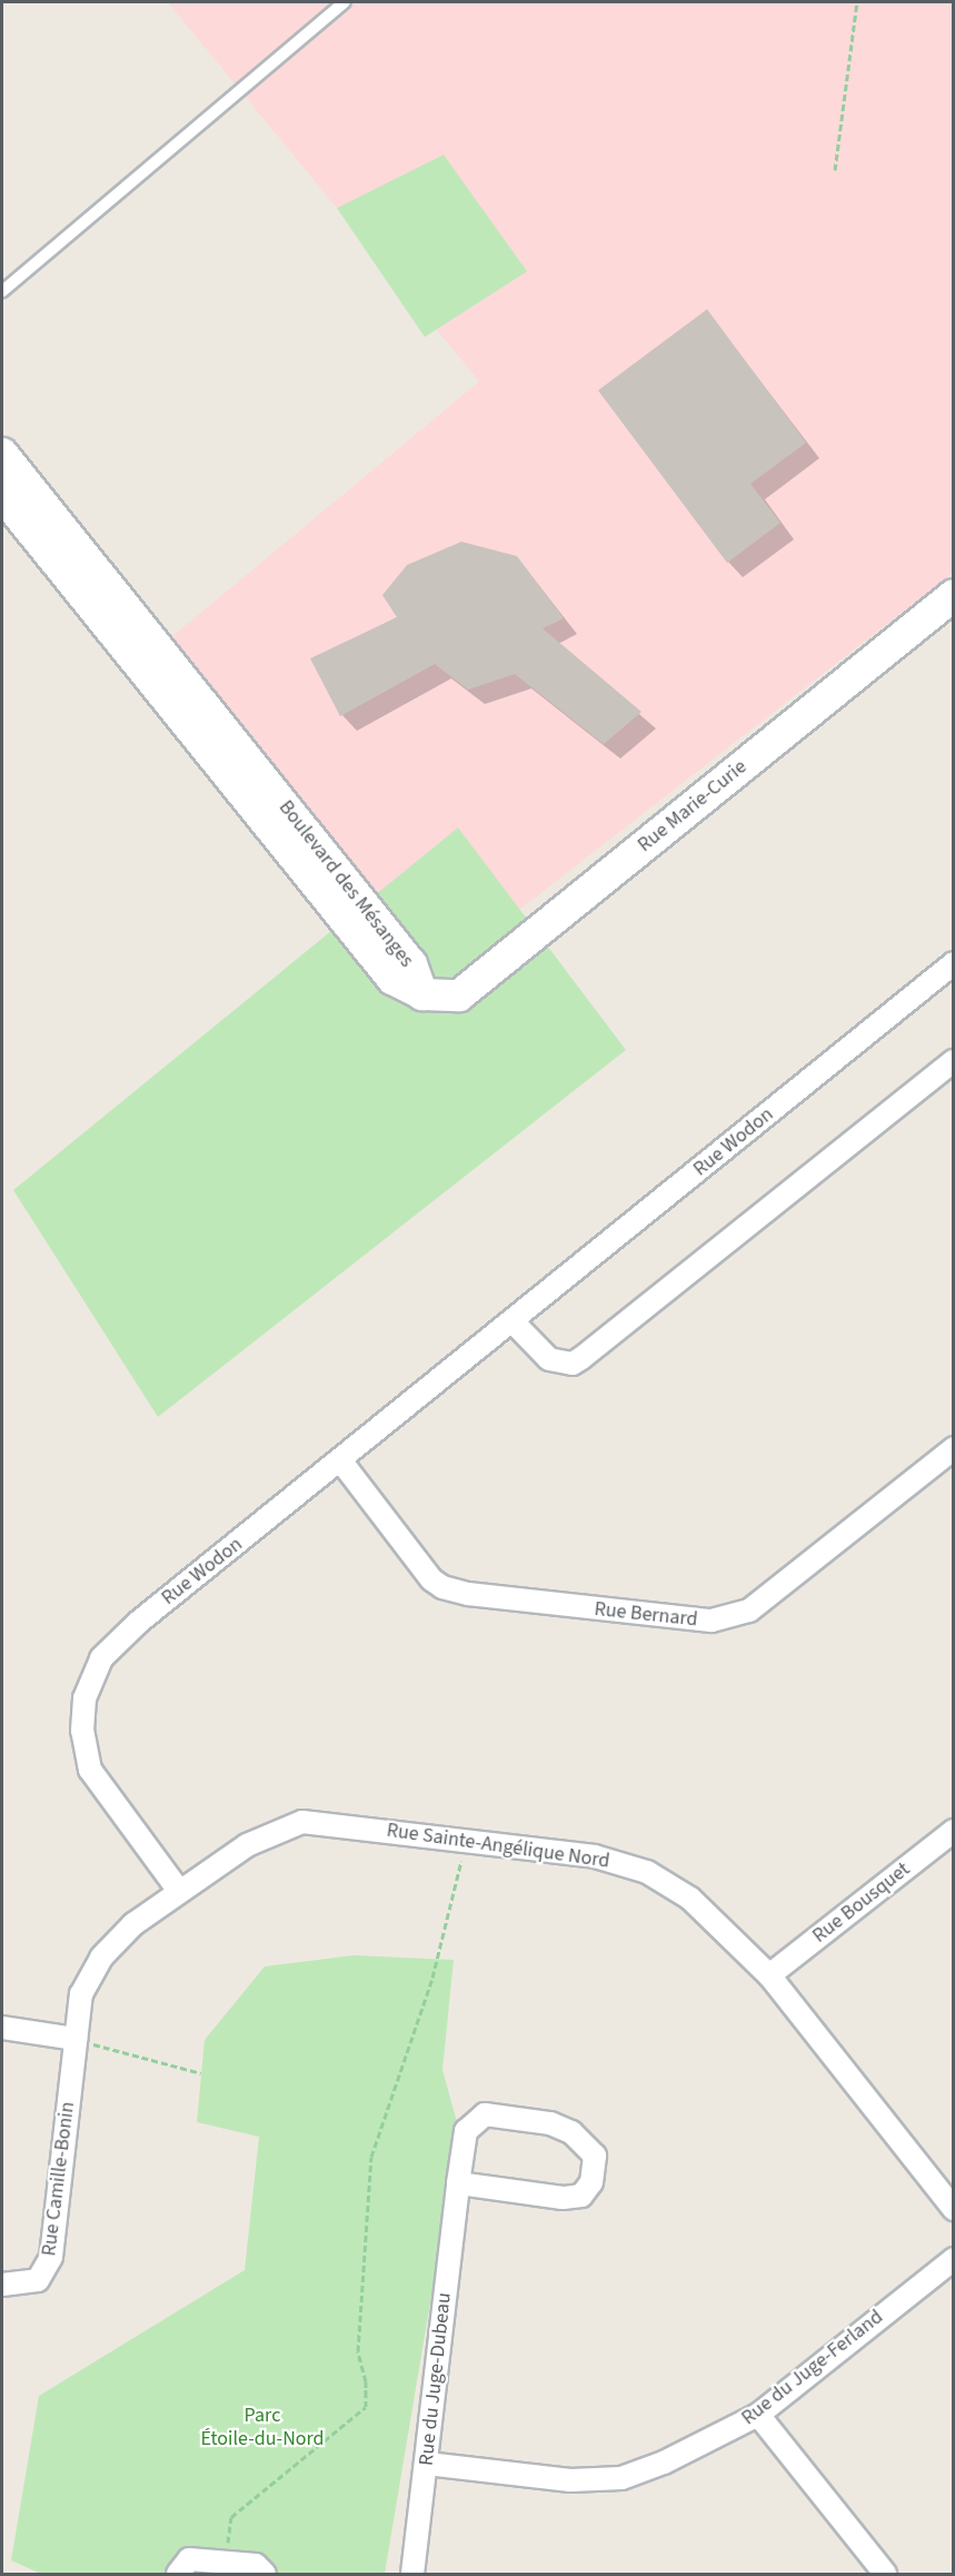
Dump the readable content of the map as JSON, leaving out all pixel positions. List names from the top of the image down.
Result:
{
  "streets": {
    "street": [
      "Rue Marie-Curie",
      "Boulevard des Mésanges",
      "Rue Wodon",
      "Rue Bernard",
      "Rue Sainte-Angélique Nord",
      "Rue Bousquet",
      "Rue Camille-Bonin",
      "Rue du Juge-Ferland",
      "Rue du Juge-Dubeau"
    ]
  },
  "crossings": [
    ["Rue Marie-Curie", "Boulevard des Mésanges"],
    ["Rue Wodon", "Rue Bernard"],
    ["Rue Wodon", "Rue Sainte-Angélique Nord"],
    ["Rue Sainte-Angélique Nord", "Rue Bousquet"],
    ["Rue Sainte-Angélique Nord", "Rue Camille-Bonin"],
    ["Rue du Juge-Ferland", "Rue du Juge-Dubeau"]
  ],
  "parks": ["Parc Étoile-du-Nord"]
}
